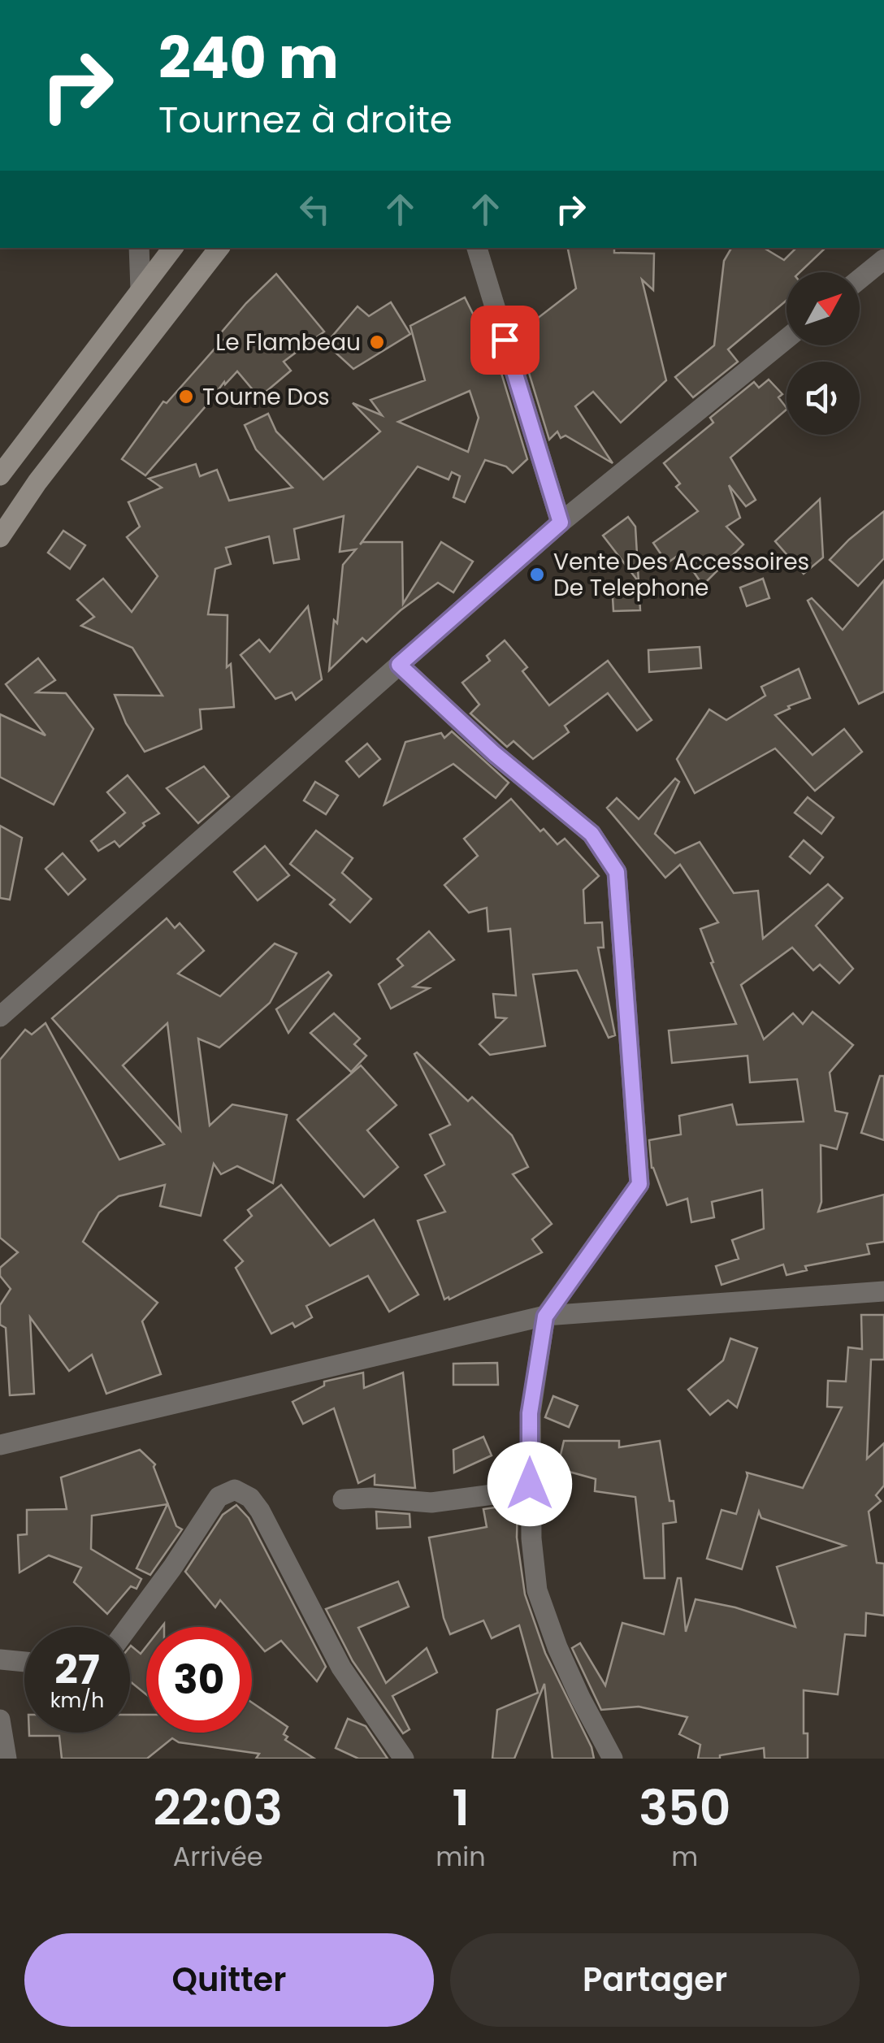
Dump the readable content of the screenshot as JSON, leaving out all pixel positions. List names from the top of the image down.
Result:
{
  "places": ["Le Flambeau", "Tourne Dos", "Vente Des Accessoires De Telephone"],
  "north": "top right",
  "page": {
    "turn": ["240 m", "Tournez à droite"],
    "speed": "27 km/h",
    "limit": "30",
    "eta": [
      "22:03",
      "Arrivée",
      "1",
      "min",
      "350",
      "m"
    ],
    "buttons": ["Quitter", "Partager"]
  }
}
